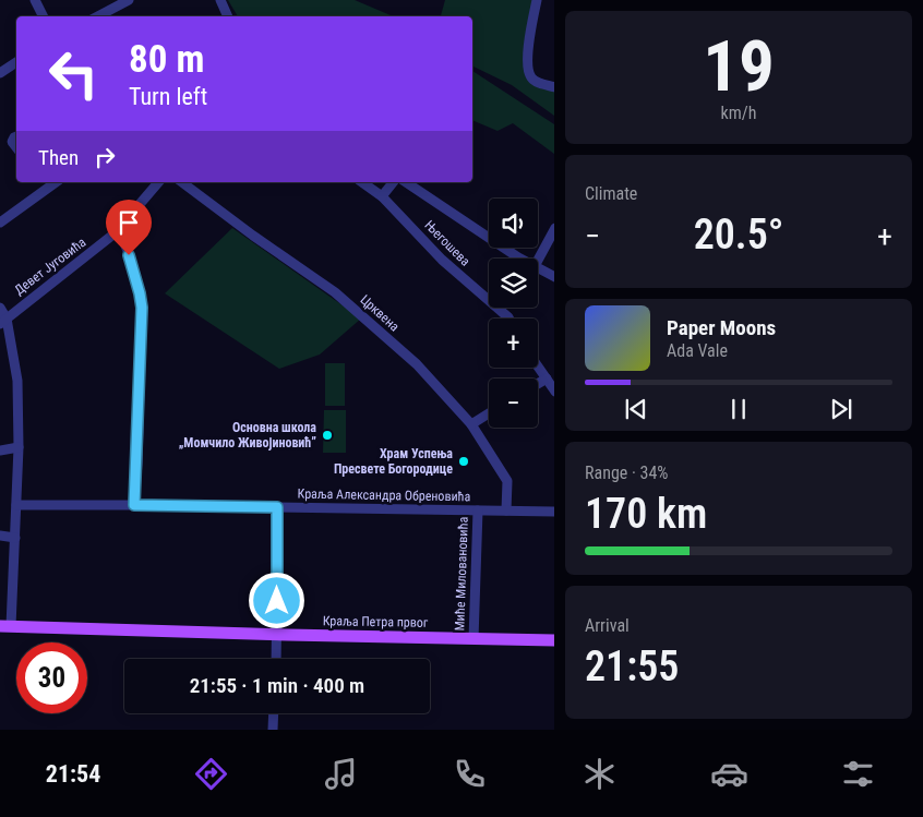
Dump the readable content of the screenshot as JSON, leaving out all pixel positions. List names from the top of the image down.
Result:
{
  "streets": {
    "main road": ["Краља Петра првог"],
    "street": [
      "Његошева",
      "Девет Југовића",
      "Црквена",
      "Краља Александра Обреновића",
      "Миће Миловановића"
    ]
  },
  "crossings": [
    ["Црквена", "Краља Александра Обреновића"],
    ["Краља Александра Обреновића", "Миће Миловановића"],
    ["Миће Миловановића", "Краља Петра првог"]
  ],
  "places": ["Основна школа „Момчило Живојиновић”", "Храм Успења Пресвете Богородице"],
  "page": {
    "tile": [
      ["19", "km/h"],
      "Climate",
      ["Range · 34%", "170 km"],
      ["Arrival", "21:55"]
    ],
    "turn": ["80 m", "Turn left"],
    "then": "Then",
    "map_buttons": ["+", "−"],
    "heat": ["−", "20.5°", "+"],
    "song": ["Paper Moons", "Ada Vale"],
    "limit": "30",
    "trip": "21:55 · 1 min · 400 m",
    "tabs": "21:54"
  }
}
